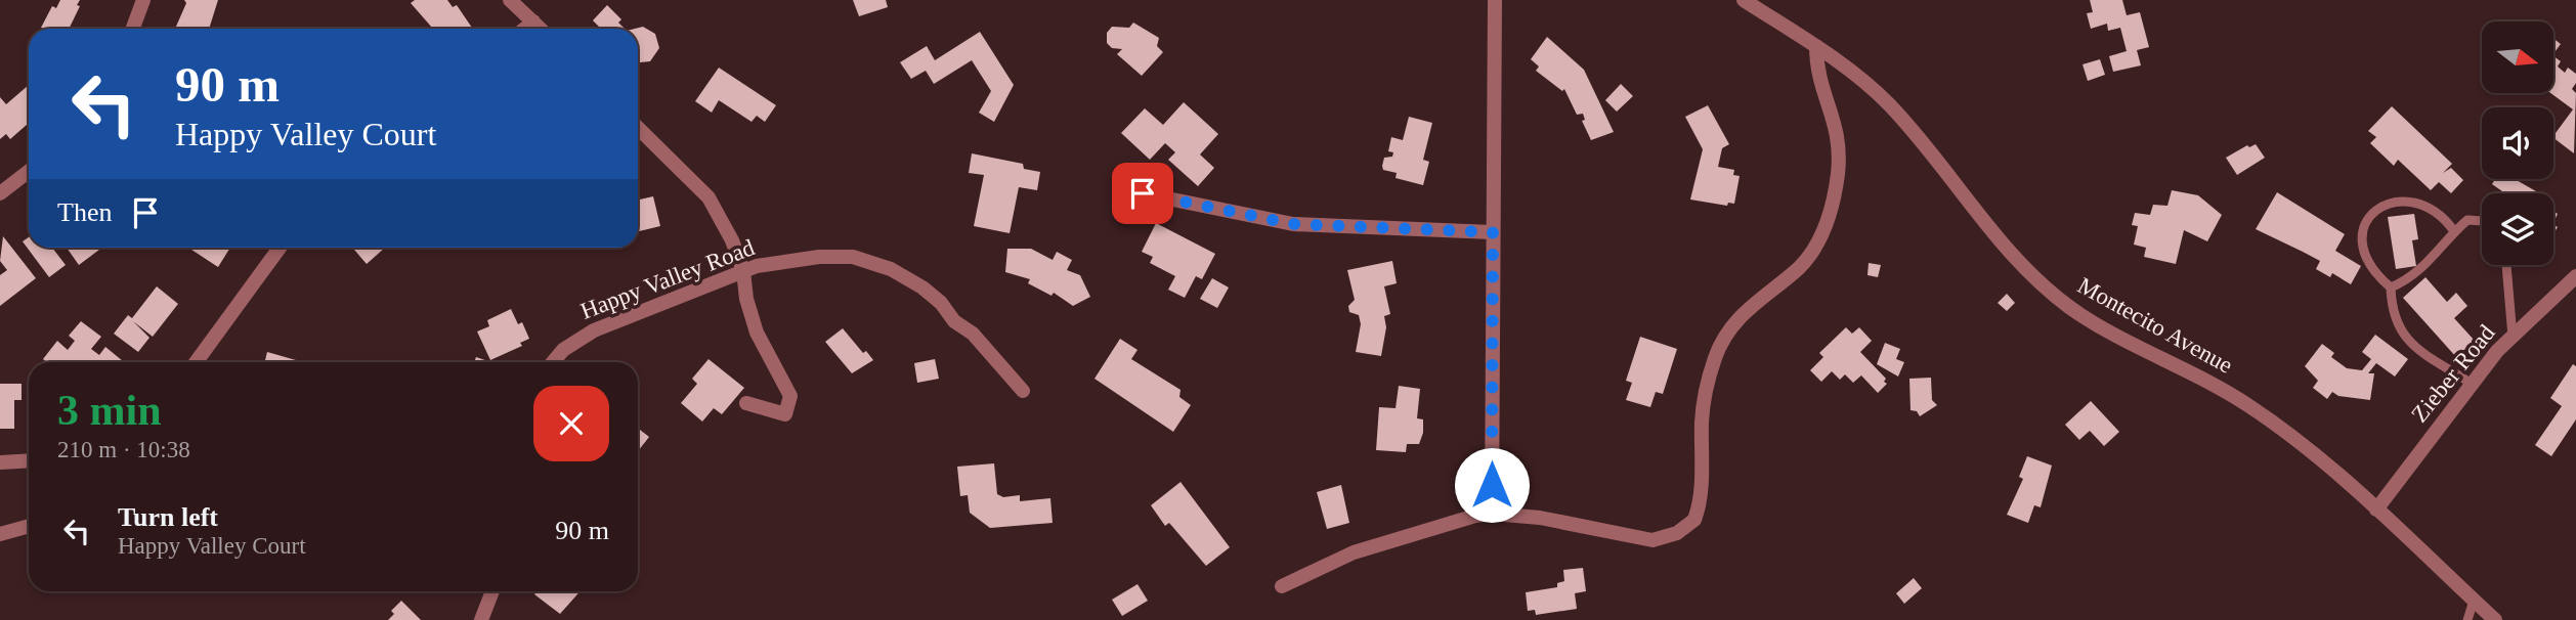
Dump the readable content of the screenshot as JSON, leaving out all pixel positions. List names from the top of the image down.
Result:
{
  "streets": {
    "street": ["Happy Valley Road", "Montecito Avenue", "Zieber Road"]
  },
  "crossings": [
    ["Montecito Avenue", "Zieber Road"]
  ],
  "north": "right",
  "page": {
    "turn": ["90 m", "Happy Valley Court"],
    "then": "Then",
    "heading": ["3 min", "210 m · 10:38"],
    "list": [
      {
        "name": "Turn left",
        "note": "Happy Valley Court",
        "value": "90 m"
      }
    ]
  }
}
